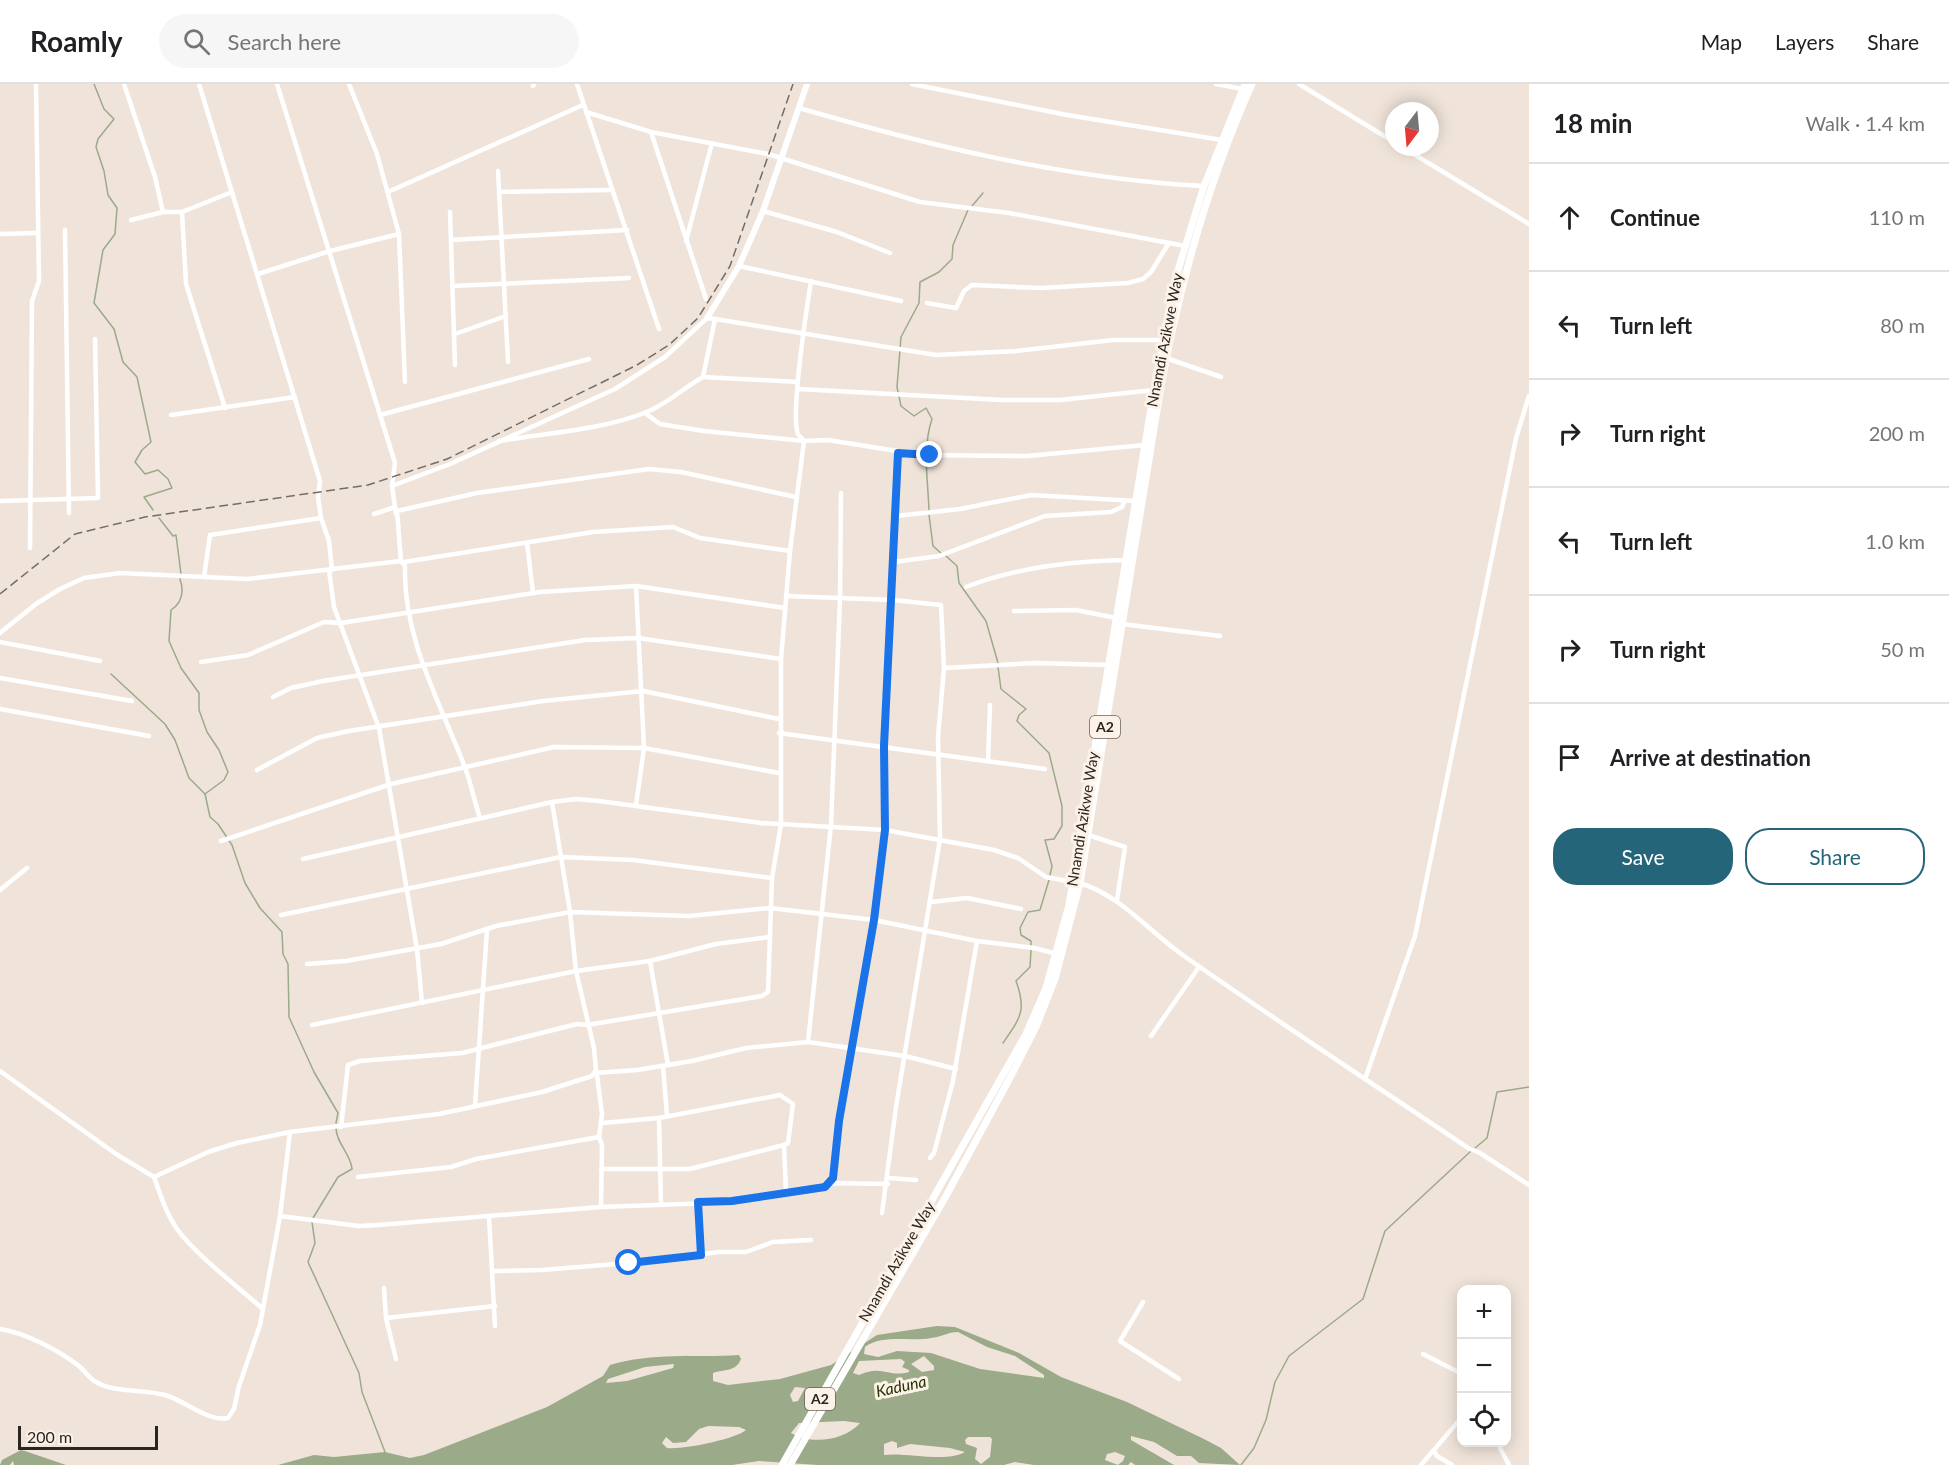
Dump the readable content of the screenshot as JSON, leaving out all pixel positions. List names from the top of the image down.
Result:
{
  "streets": {
    "highway": ["Nnamdi Azikwe Way", "A2"]
  },
  "water": ["Kaduna"],
  "scale_bar": "200 m",
  "north": "bottom",
  "page": {
    "header": "Roamly",
    "search": "Search here",
    "nav": ["Map", "Layers", "Share"],
    "heading": ["18 min", "Walk · 1.4 km"],
    "list": [
      ["Continue", "110 m"],
      ["Turn left", "80 m"],
      ["Turn right", "200 m"],
      ["Turn left", "1.0 km"],
      ["Turn right", "50 m"],
      "Arrive at destination"
    ],
    "buttons": ["Save", "Share"],
    "map_buttons": ["+", "−"],
    "scale": "200 m"
  }
}
